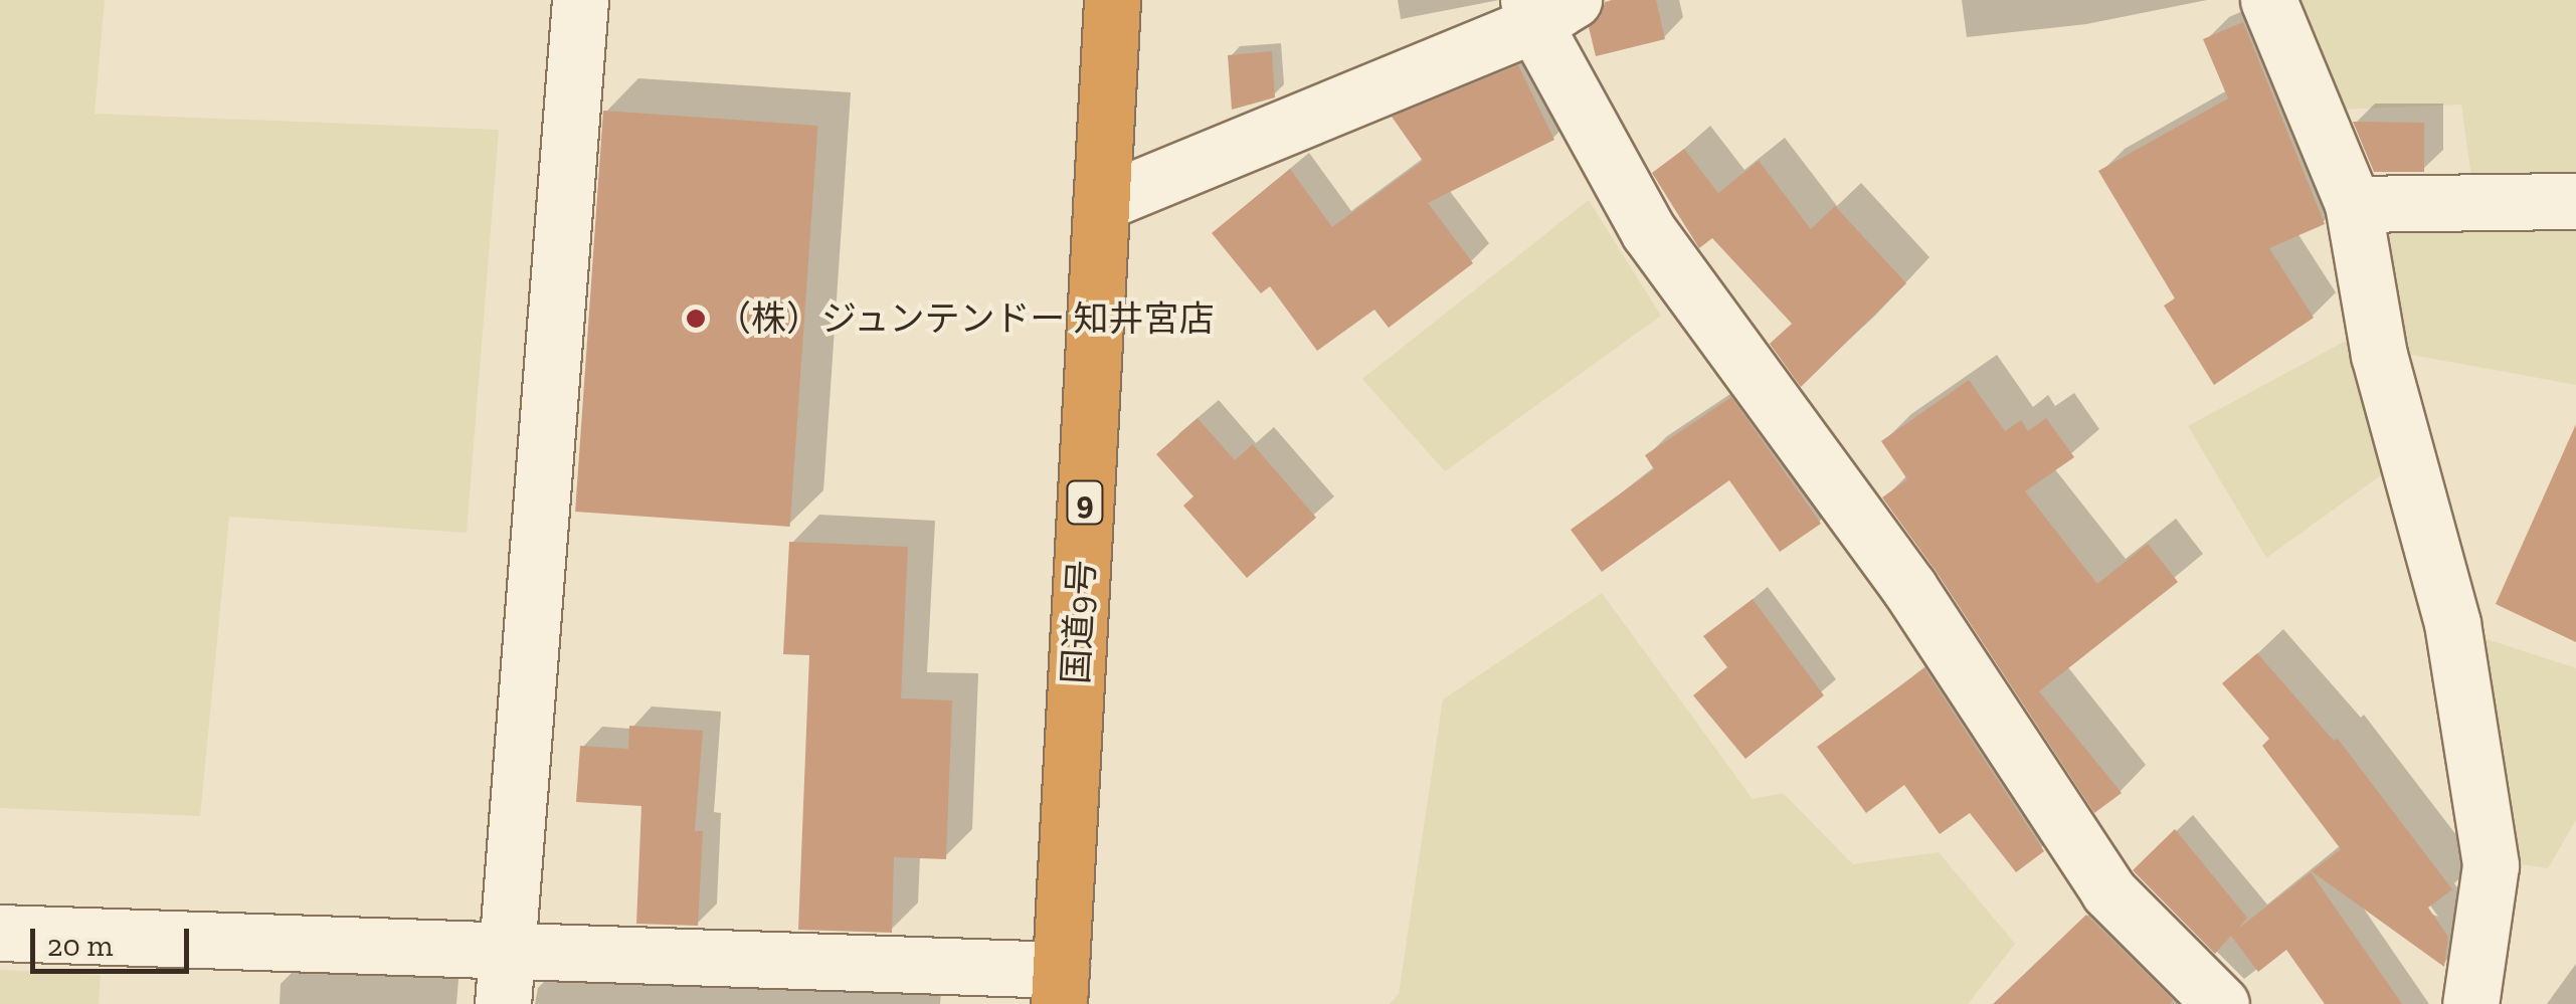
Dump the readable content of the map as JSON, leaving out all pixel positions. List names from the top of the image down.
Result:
{
  "streets": {
    "highway": ["9", "国道9号"]
  },
  "places": ["（株）ジュンテンドー 知井宮店"],
  "scale_bar": "20 m"
}
